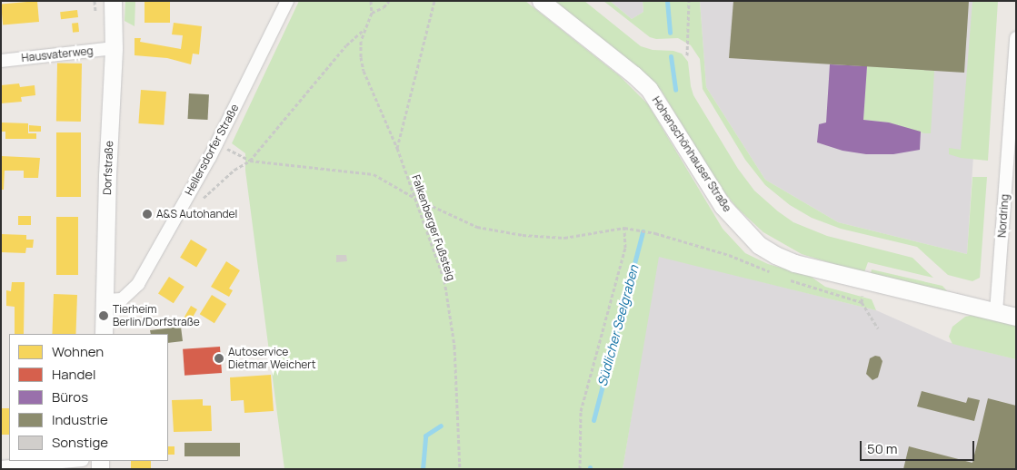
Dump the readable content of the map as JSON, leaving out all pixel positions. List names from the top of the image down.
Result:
{
  "streets": {
    "street": [
      "Hausvaterweg",
      "Hellersdorfer Straße",
      "Hohenschönhauser Straße",
      "Dorfstraße",
      "Nordring"
    ],
    "path": ["Falkenberger Fußsteig"]
  },
  "crossings": [
    ["Hausvaterweg", "Dorfstraße"],
    ["Hellersdorfer Straße", "Dorfstraße"],
    ["Hohenschönhauser Straße", "Nordring"]
  ],
  "water": ["Südlicher Seelgraben"],
  "places": ["A&S Autohandel", "Tierheim Berlin/Dorfstraße", "Autoservice Dietmar Weichert"],
  "legend": [
    "Wohnen",
    "Handel",
    "Büros",
    "Industrie",
    "Sonstige"
  ],
  "scale_bar": "50 m"
}
